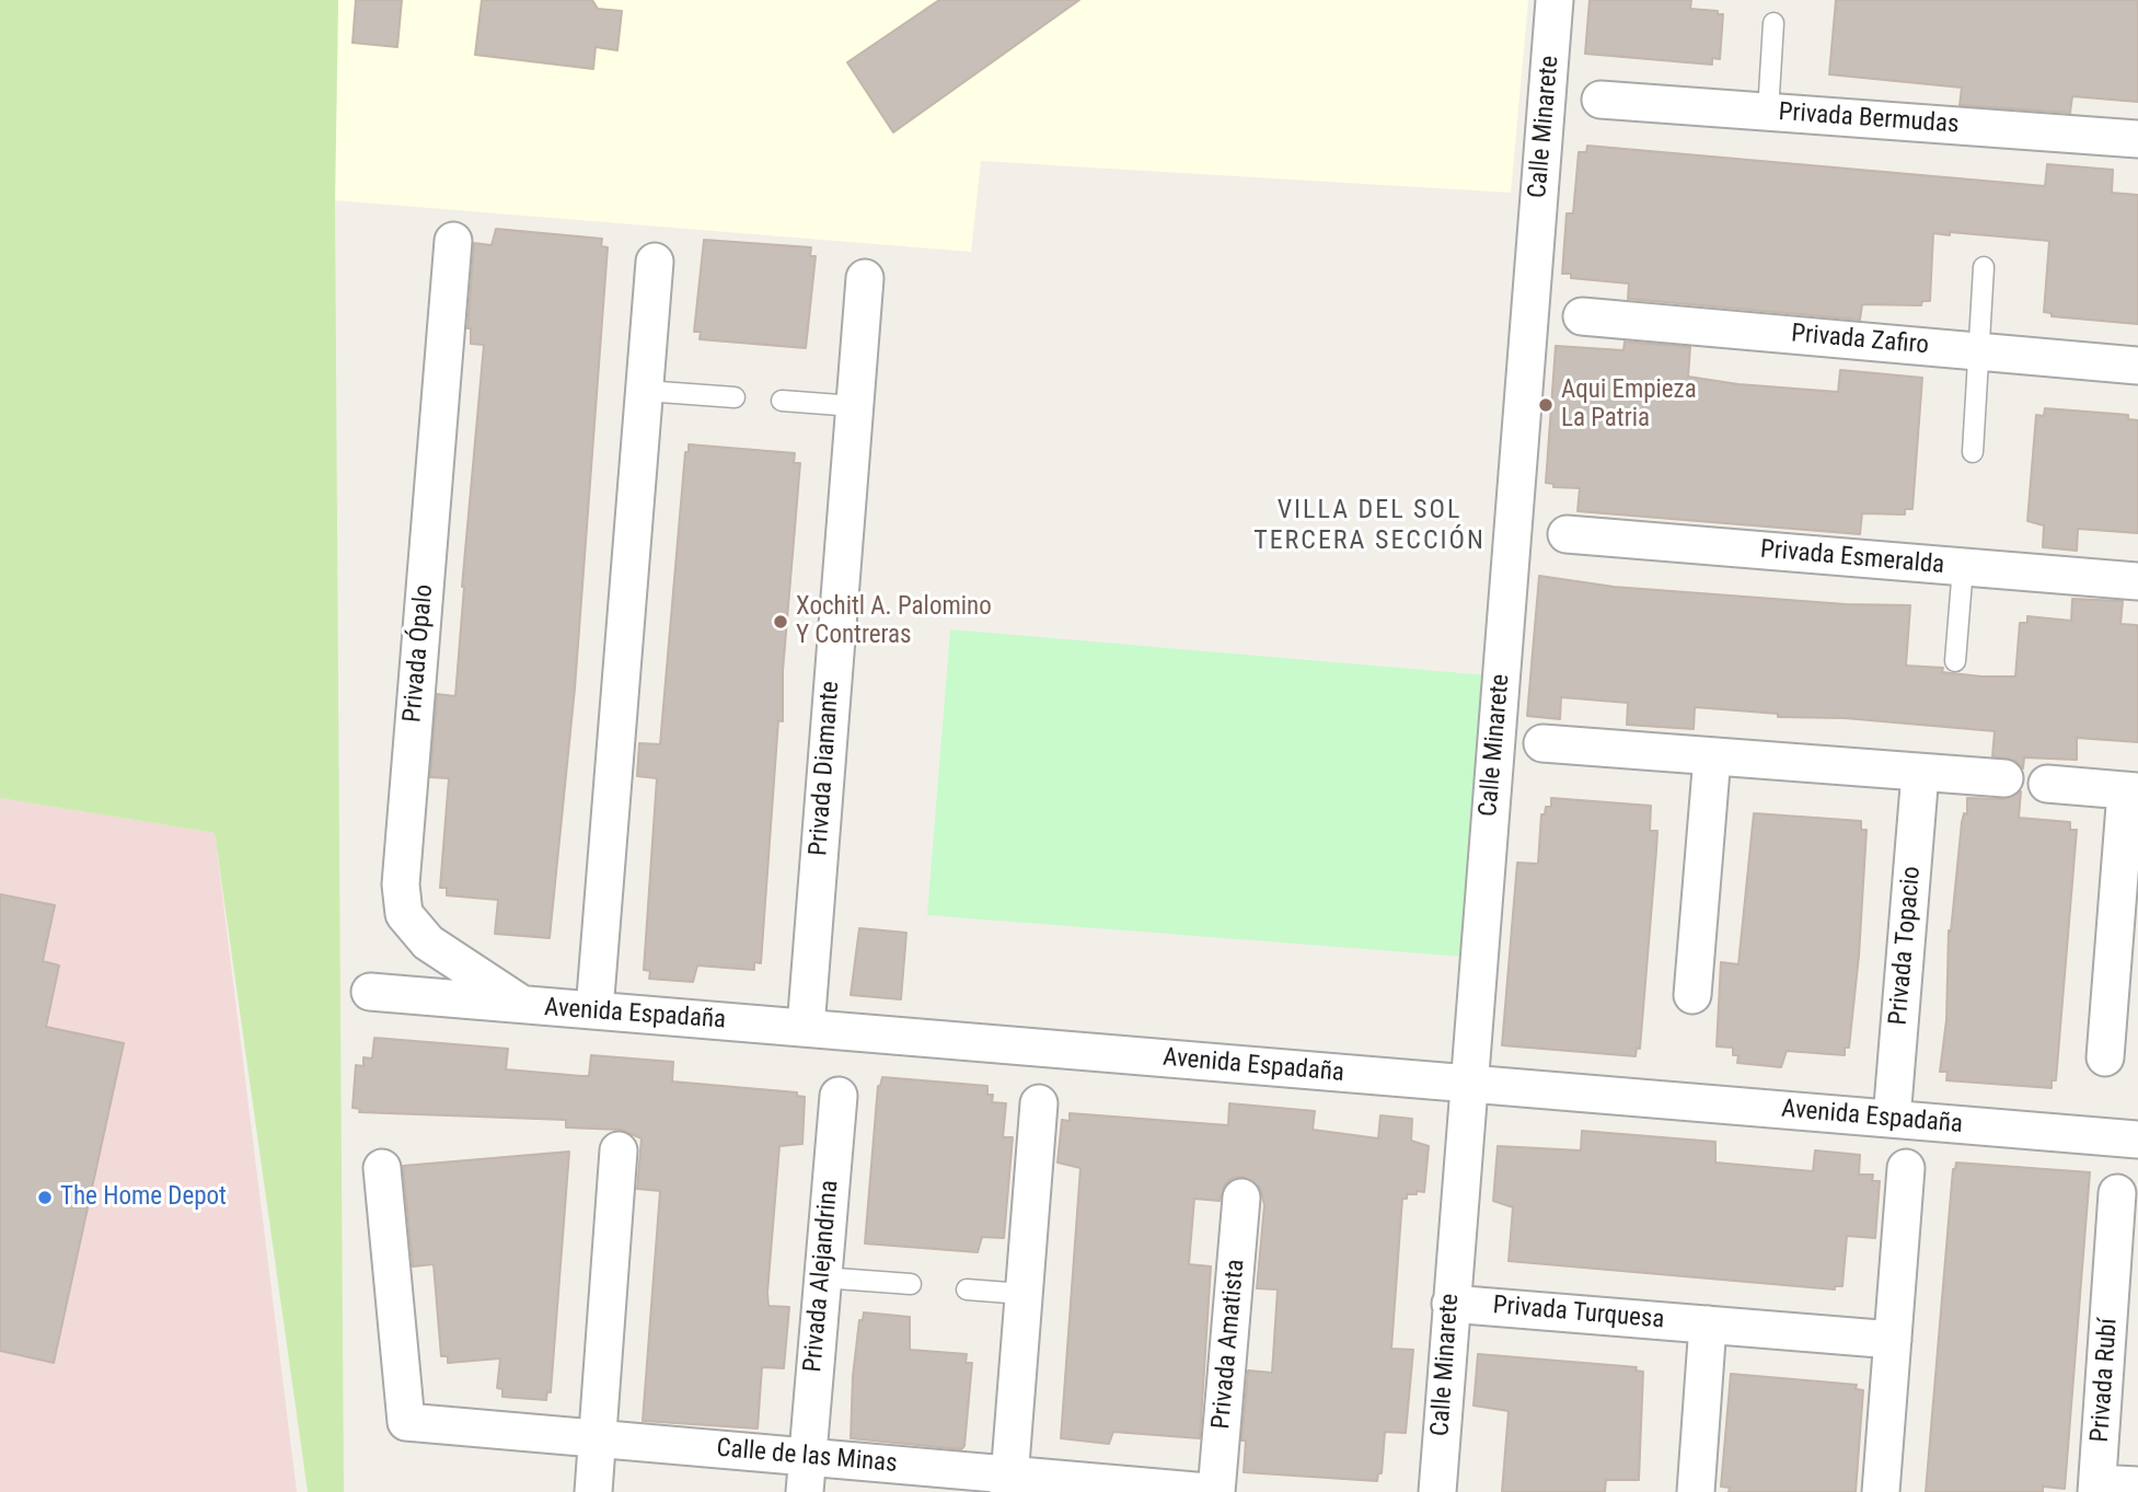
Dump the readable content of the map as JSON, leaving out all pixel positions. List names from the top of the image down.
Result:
{
  "streets": {
    "street": [
      "Privada Bermudas",
      "Calle Minarete",
      "Privada Zafiro",
      "Privada Esmeralda",
      "Privada Ópalo",
      "Privada Diamante",
      "Privada Topacio",
      "Avenida Espadaña",
      "Privada Alejandrina",
      "Privada Turquesa",
      "Privada Amatista",
      "Privada Rubí",
      "Calle de las Minas"
    ]
  },
  "crossings": [
    ["Calle Minarete", "Avenida Espadaña"],
    ["Calle Minarete", "Privada Turquesa"],
    ["Privada Ópalo", "Avenida Espadaña"],
    ["Privada Diamante", "Avenida Espadaña"],
    ["Privada Topacio", "Avenida Espadaña"],
    ["Privada Alejandrina", "Calle de las Minas"]
  ],
  "districts": ["VILLA DEL SOL TERCERA SECCIÓN"],
  "places": ["Aqui Empieza La Patria", "Xochitl A. Palomino Y Contreras", "The Home Depot"]
}
